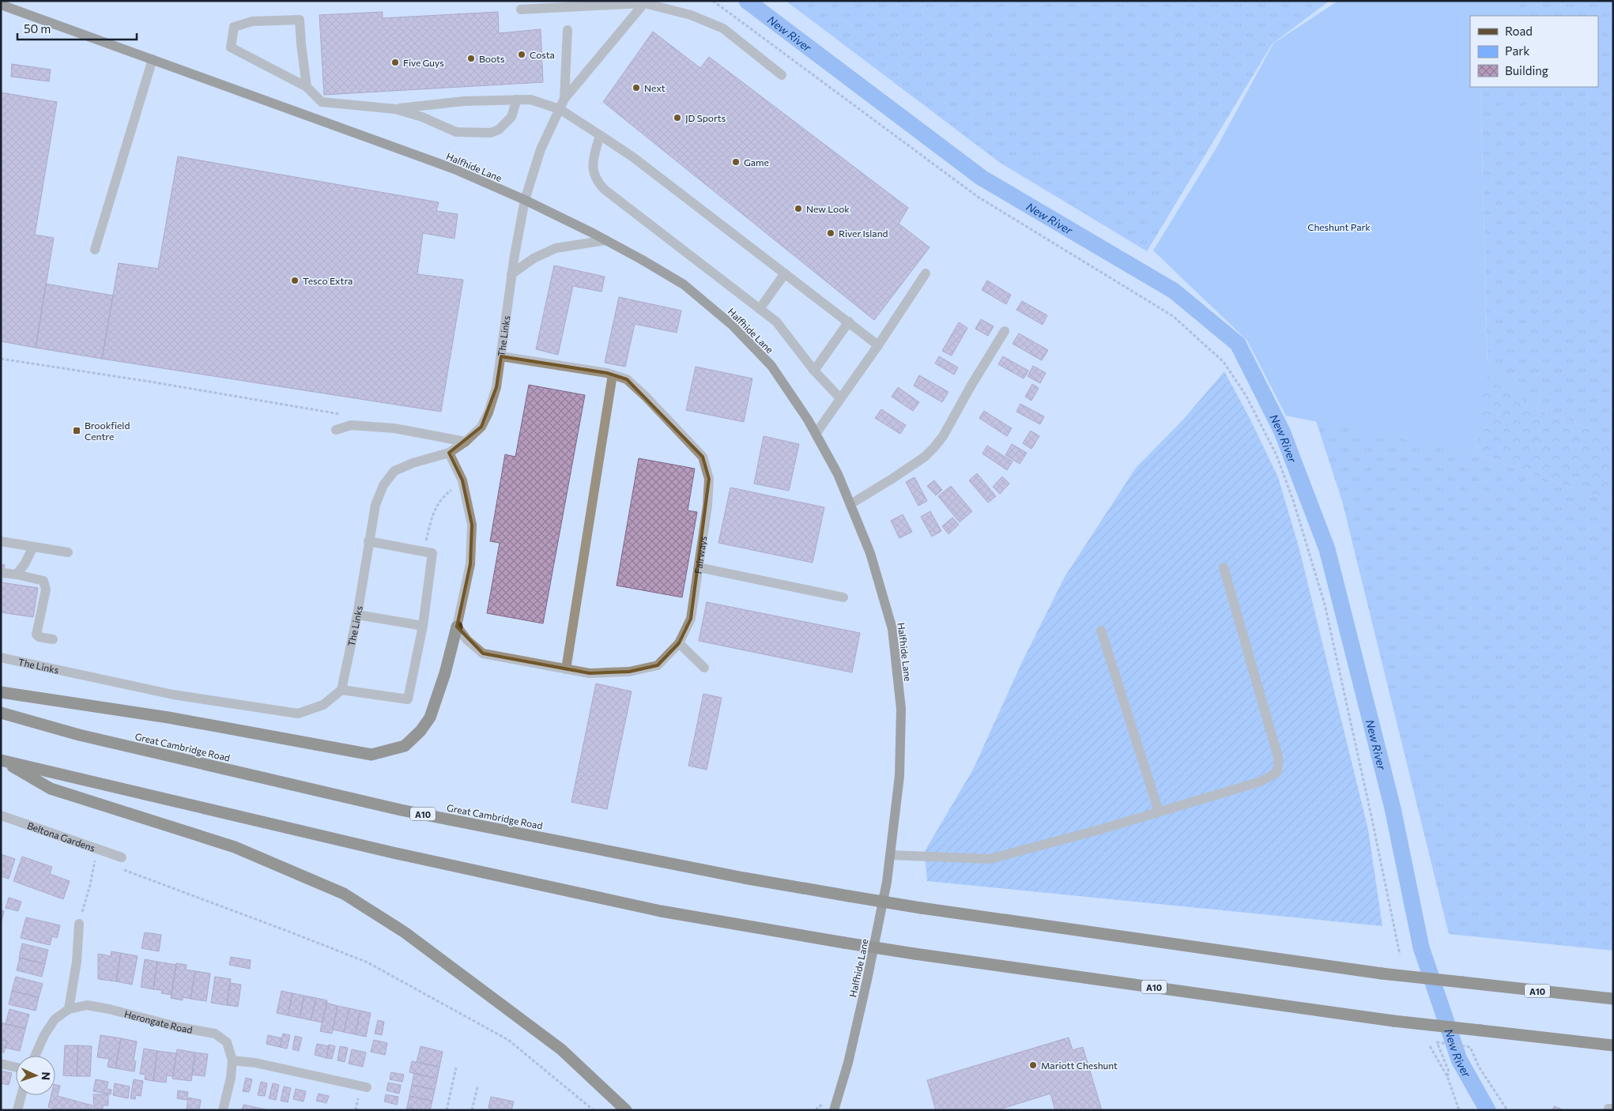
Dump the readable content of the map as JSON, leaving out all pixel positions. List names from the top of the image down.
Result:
{
  "streets": {
    "highway": ["Great Cambridge Road", "A10"],
    "main road": ["Halfhide Lane"],
    "street": [
      "The Links",
      "Fairways",
      "Beltona Gardens",
      "Herongate Road"
    ]
  },
  "crossings": [
    ["Halfhide Lane", "The Links"],
    ["The Links", "Fairways"]
  ],
  "water": ["New River"],
  "parks": ["Cheshunt Park"],
  "places": {
    "other": [
      "Costa",
      "Boots",
      "Five Guys",
      "Next",
      "JD Sports",
      "Game",
      "New Look",
      "River Island",
      "Tesco Extra",
      "Mariott Cheshunt"
    ],
    "transit": ["Brookfield Centre"]
  },
  "legend": ["Road", "Park", "Building"],
  "scale_bar": "50 m",
  "north": "right"
}
